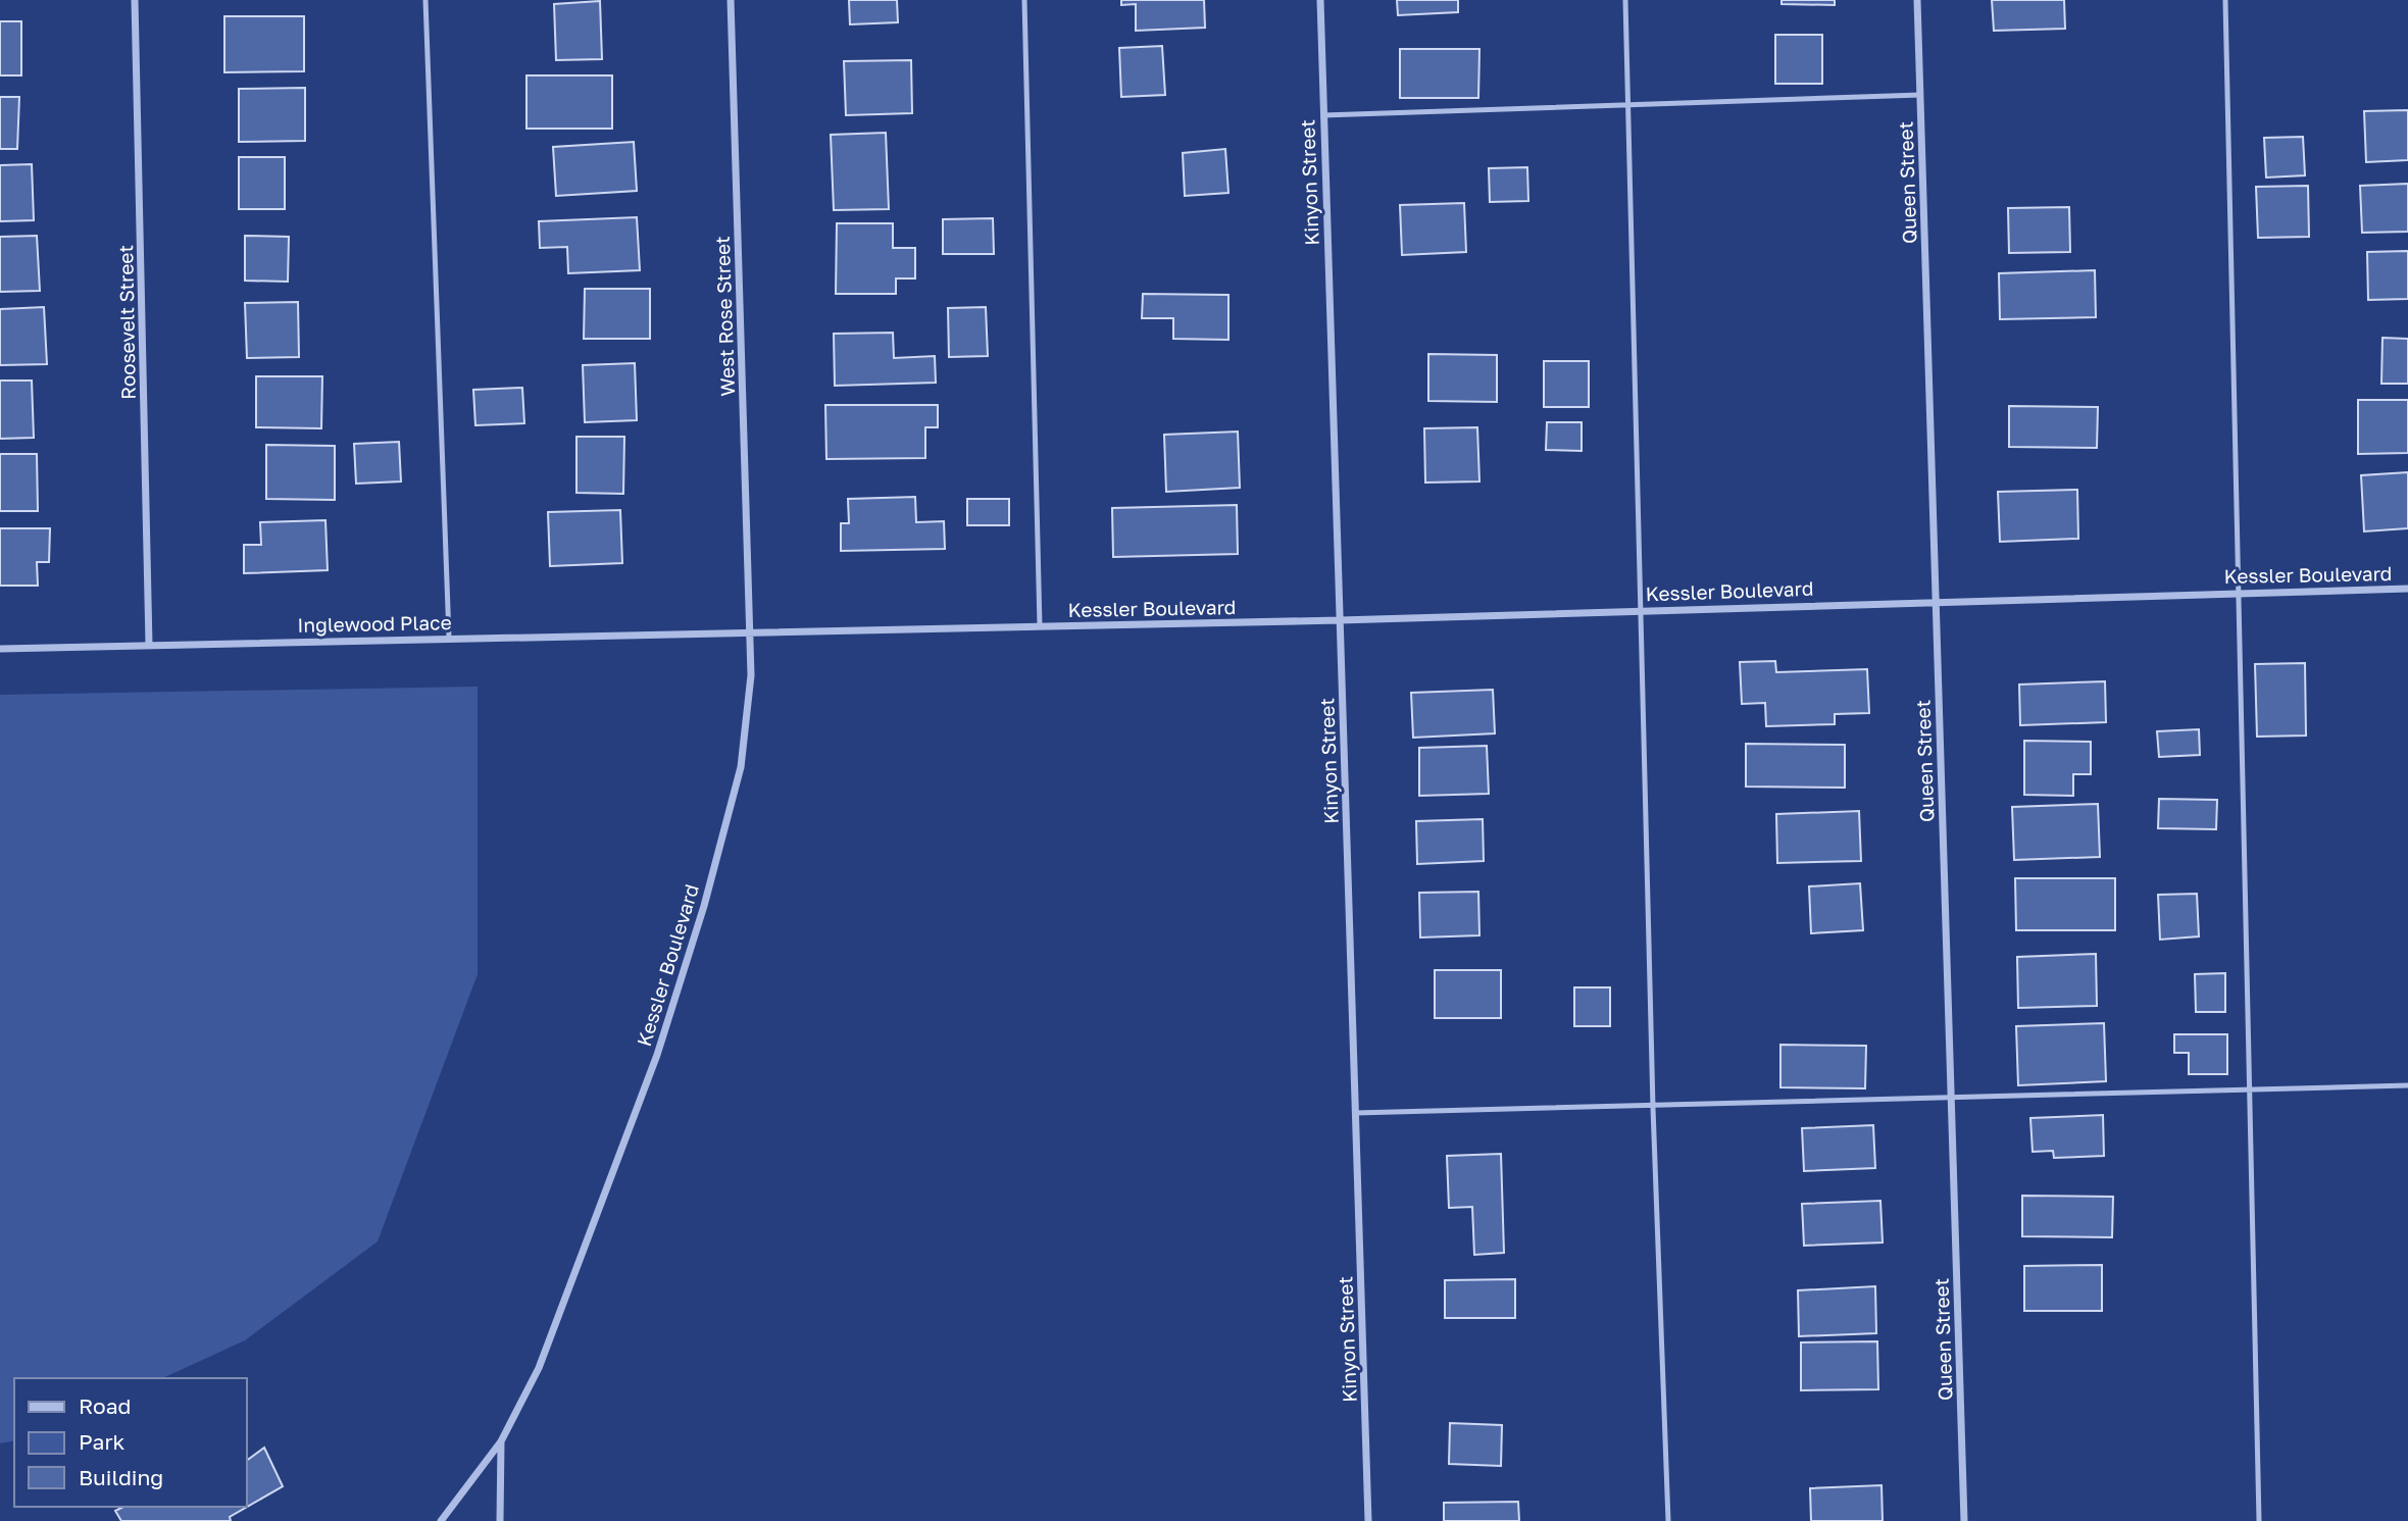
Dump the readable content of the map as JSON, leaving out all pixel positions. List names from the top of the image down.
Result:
{
  "streets": {
    "street": [
      "Kinyon Street",
      "Queen Street",
      "West Rose Street",
      "Roosevelt Street",
      "Kessler Boulevard",
      "Inglewood Place"
    ]
  },
  "crossings": [
    ["Kinyon Street", "Kessler Boulevard"],
    ["Queen Street", "Kessler Boulevard"],
    ["West Rose Street", "Kessler Boulevard"],
    ["West Rose Street", "Inglewood Place"],
    ["Roosevelt Street", "Inglewood Place"],
    ["Kessler Boulevard", "Inglewood Place"]
  ],
  "legend": ["Road", "Park", "Building"]
}
